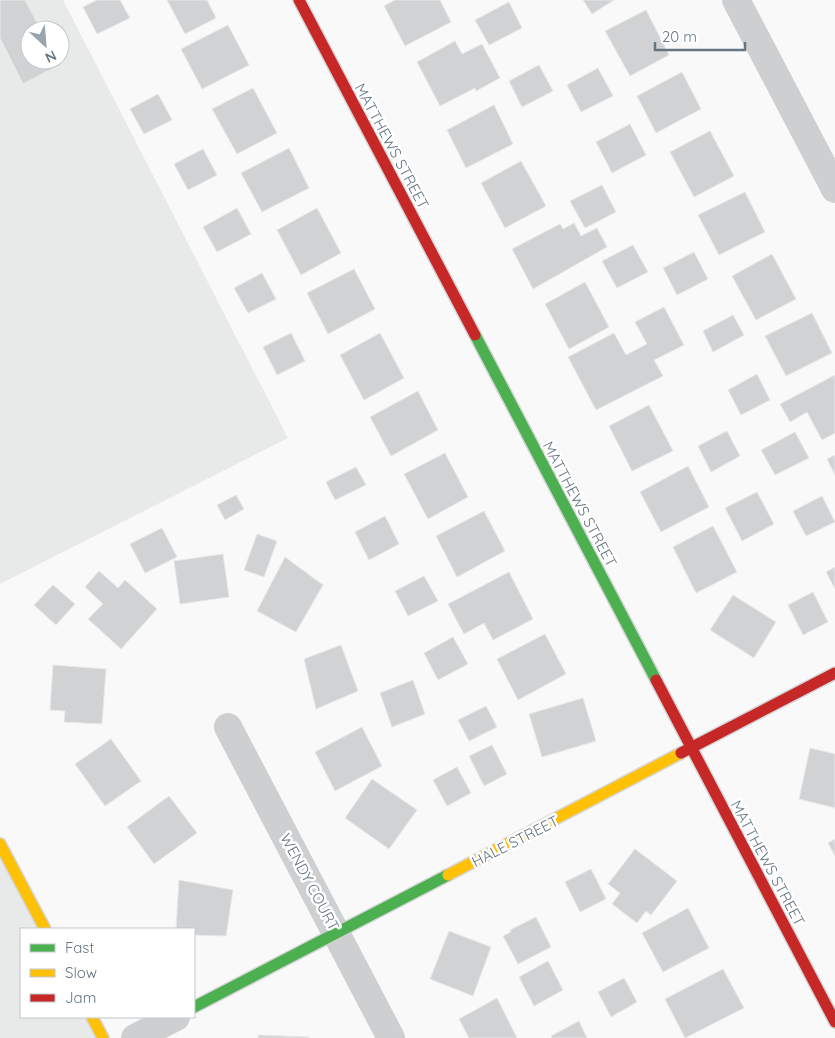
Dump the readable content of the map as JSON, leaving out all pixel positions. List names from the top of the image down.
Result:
{
  "streets": {
    "street": ["MATTHEWS STREET", "HALE STREET", "WENDY COURT"]
  },
  "crossings": [
    ["MATTHEWS STREET", "HALE STREET"],
    ["HALE STREET", "WENDY COURT"]
  ],
  "legend": ["Fast", "Slow", "Jam"],
  "scale_bar": "20 m",
  "north": "bottom right"
}
